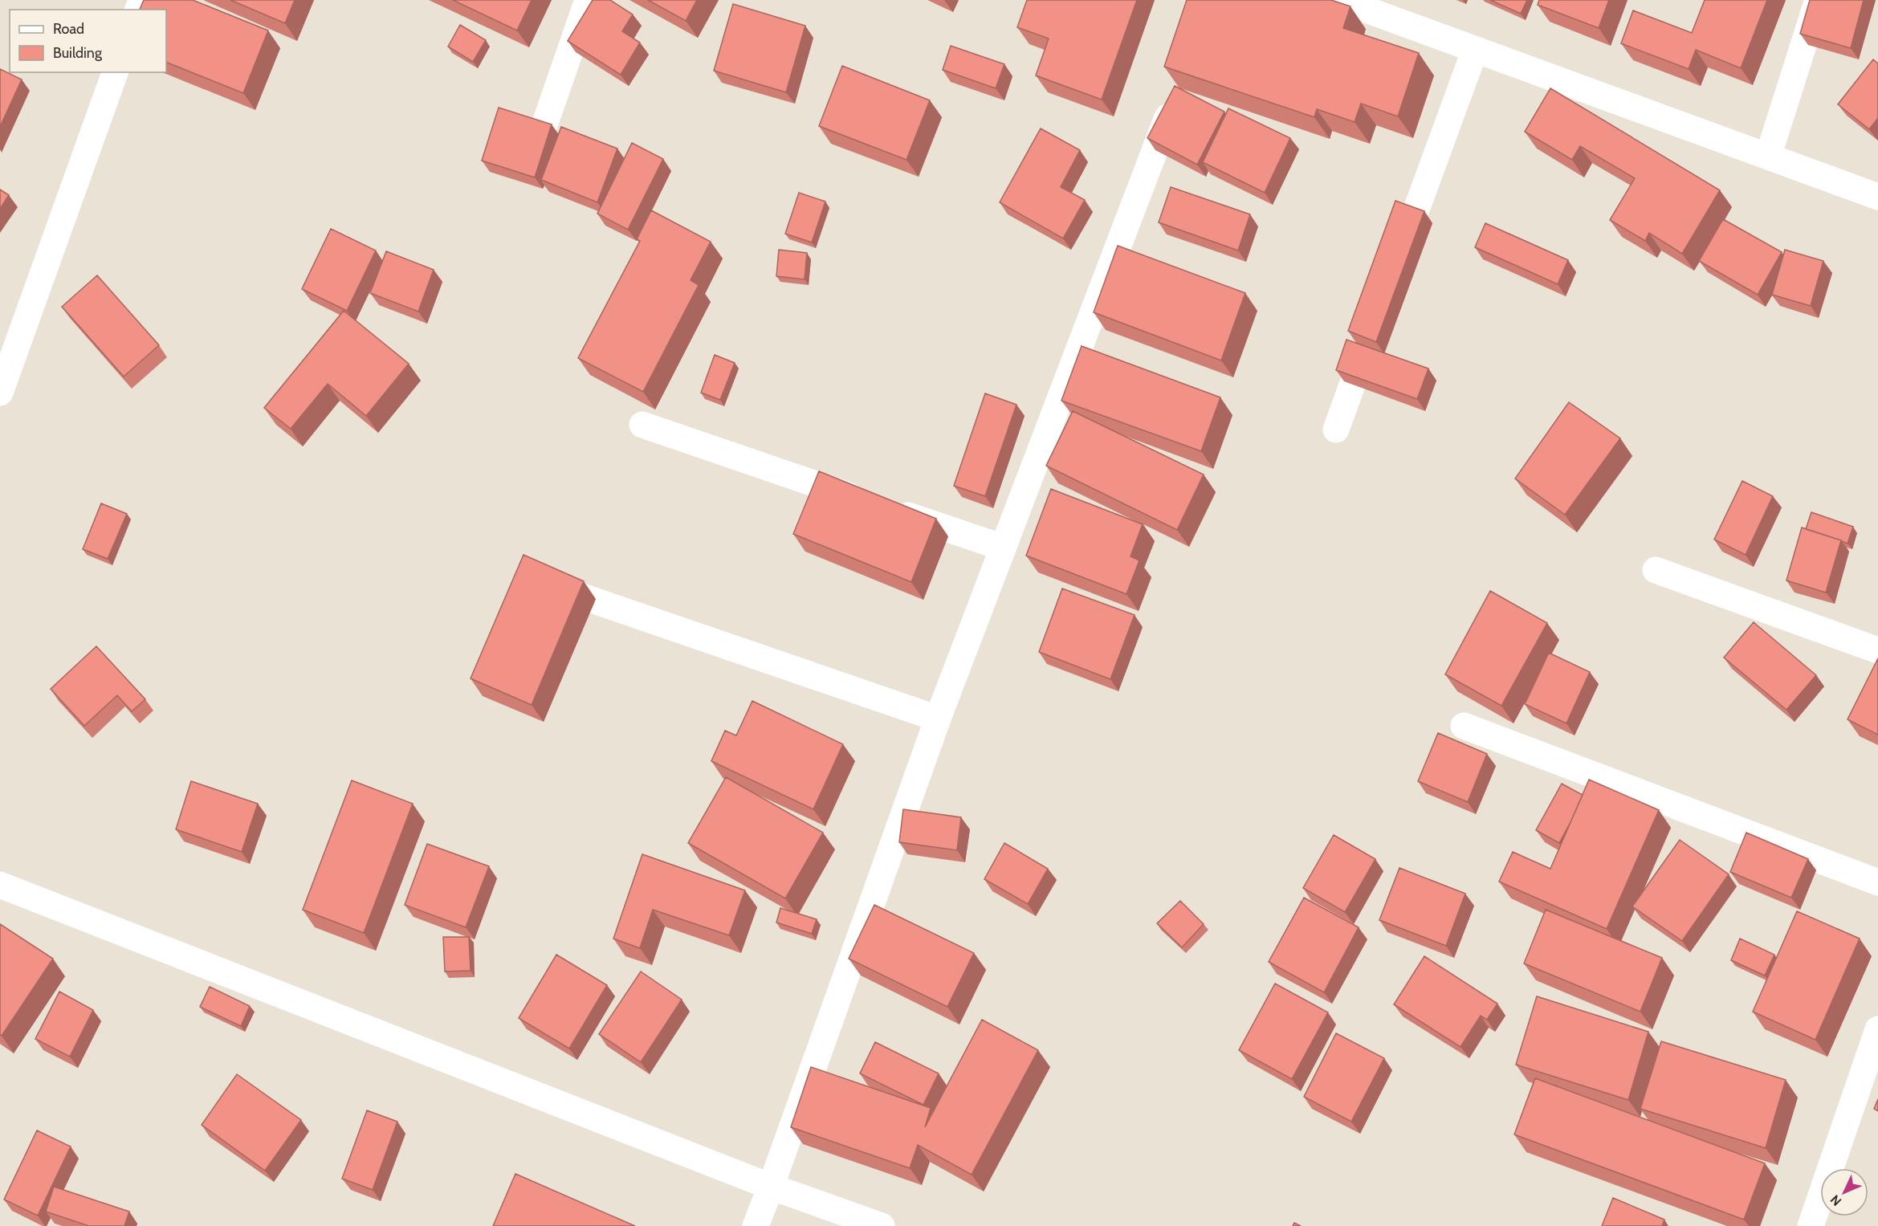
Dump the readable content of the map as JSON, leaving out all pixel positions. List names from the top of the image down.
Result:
{
  "legend": ["Road", "Building"],
  "north": "bottom left"
}
